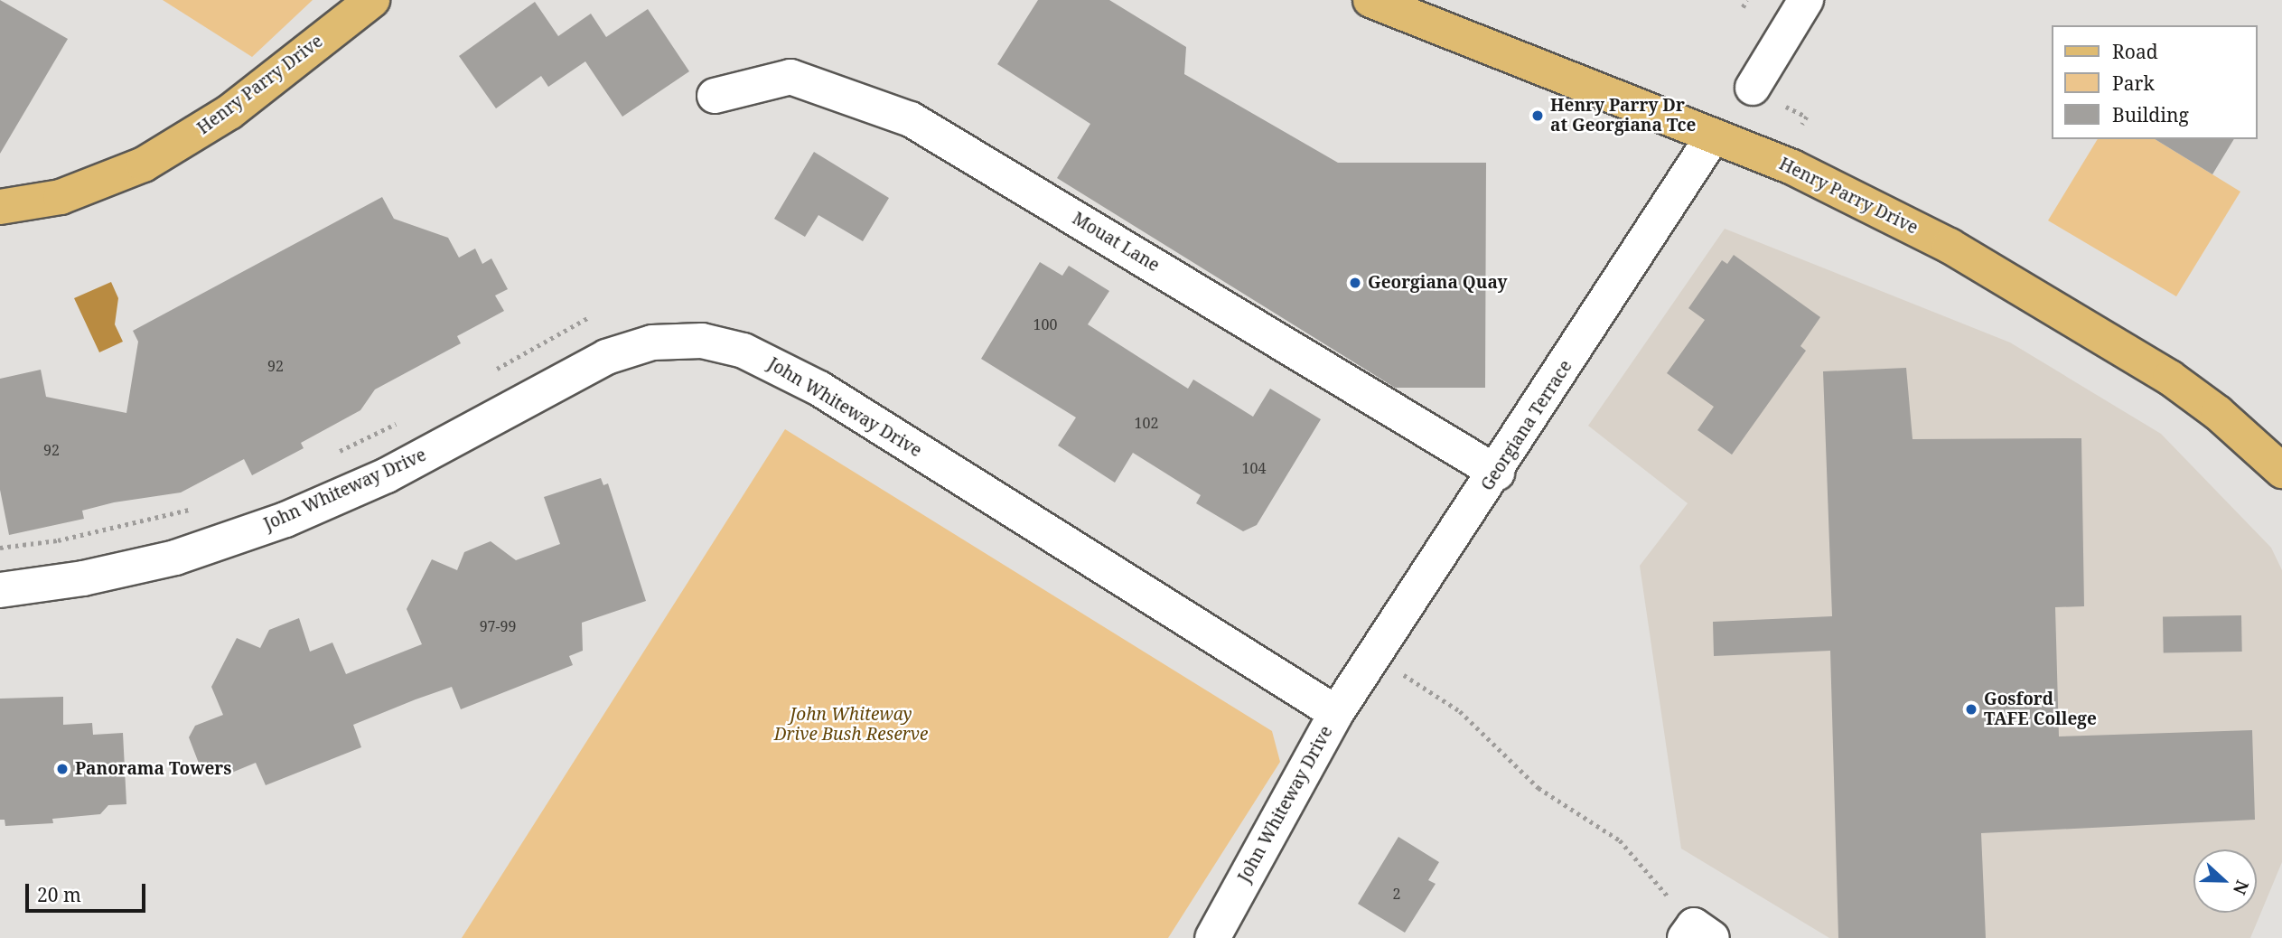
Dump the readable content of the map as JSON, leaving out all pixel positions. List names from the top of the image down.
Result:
{
  "streets": {
    "main road": ["Henry Parry Drive"],
    "street": ["Mouat Lane", "John Whiteway Drive", "Georgiana Terrace"]
  },
  "crossings": [
    ["Henry Parry Drive", "Georgiana Terrace"],
    ["Mouat Lane", "Georgiana Terrace"],
    ["John Whiteway Drive", "Georgiana Terrace"]
  ],
  "parks": ["John Whiteway Drive Bush Reserve"],
  "places": [
    "Henry Parry Dr at Georgiana Tce",
    "Georgiana Quay",
    "Gosford TAFE College",
    "Panorama Towers"
  ],
  "house_numbers": [
    "100",
    "92",
    "102",
    "92",
    "104",
    "97-99",
    "2"
  ],
  "legend": ["Road", "Park", "Building"],
  "scale_bar": "20 m",
  "north": "right"
}
